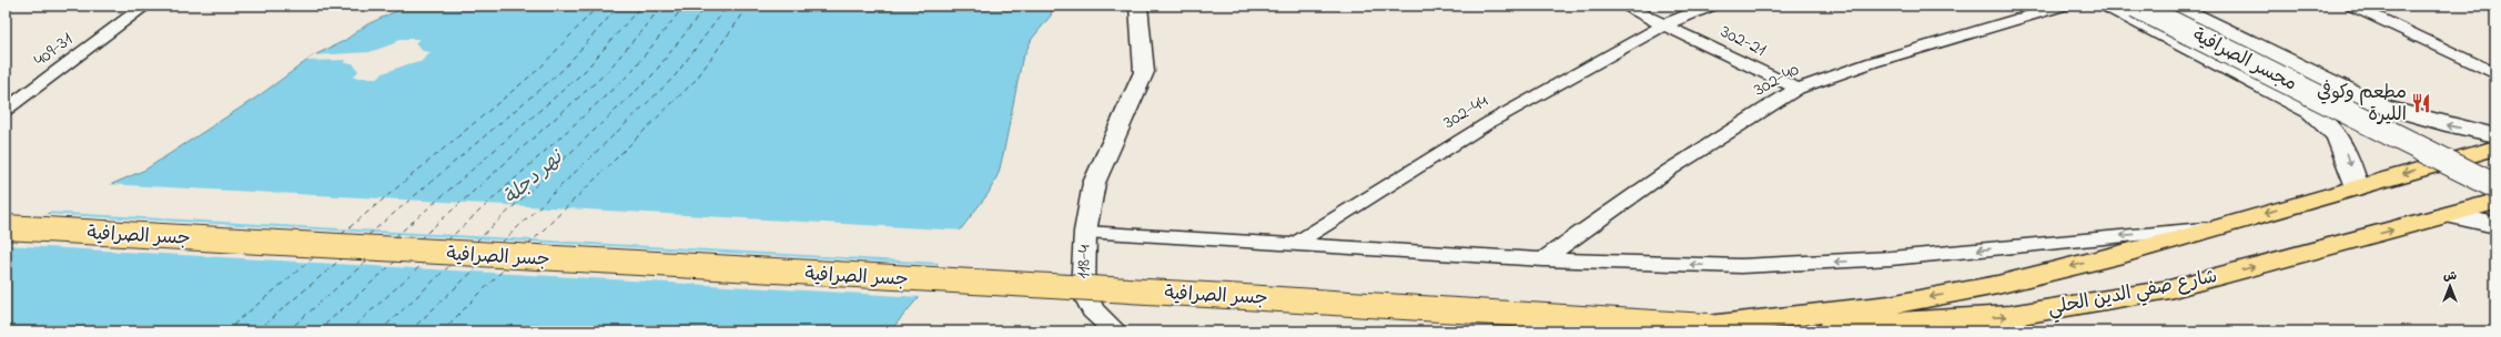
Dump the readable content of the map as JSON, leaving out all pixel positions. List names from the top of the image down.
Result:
{
  "streets": {
    "main road": ["مجسر الصرافية", "جسر الصرافية", "شارع صفي الدين الحلي"],
    "street": [
      "302-21",
      "409-31",
      "302-40",
      "302-44",
      "118-4"
    ]
  },
  "crossings": [
    ["302-21", "302-40"],
    ["302-21", "302-44"],
    ["جسر الصرافية", "شارع صفي الدين الحلي"]
  ],
  "water": ["نهر دجلة"],
  "places": {
    "restaurant": ["مطعم وكوفي الليرة"]
  },
  "north": "top"
}
